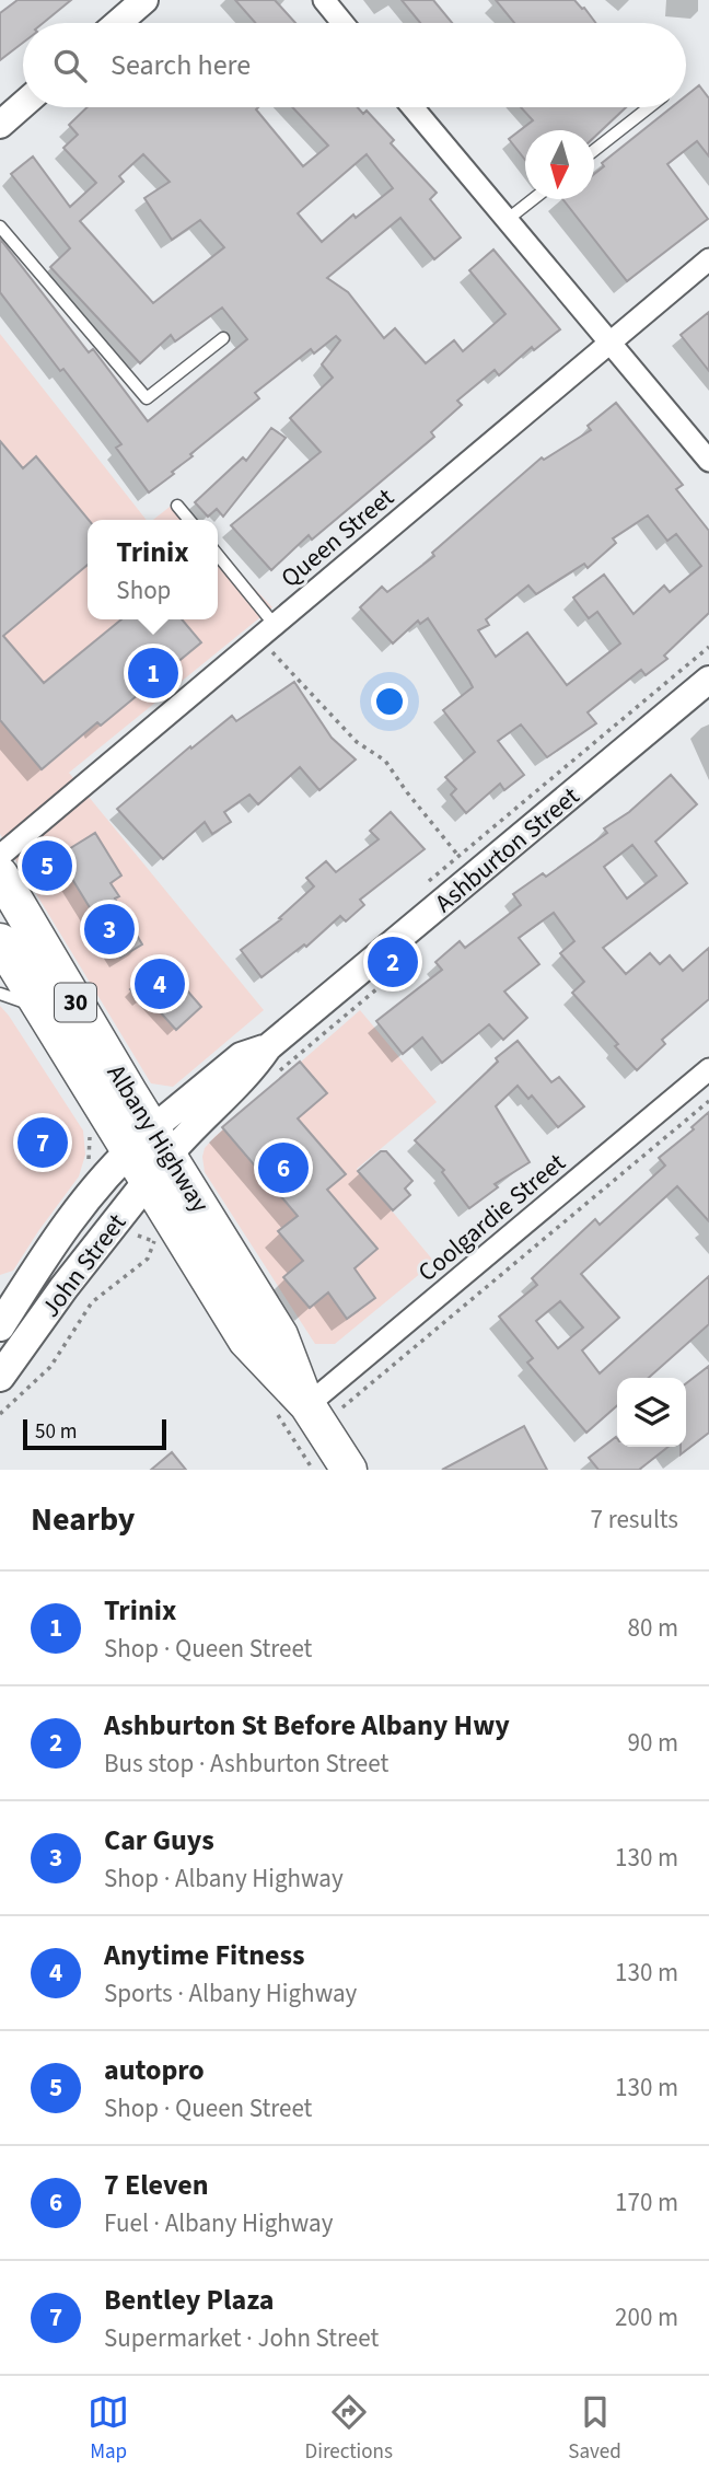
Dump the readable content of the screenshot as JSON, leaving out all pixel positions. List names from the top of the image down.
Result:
{
  "streets": {
    "highway": ["30", "Albany Highway"],
    "main road": ["John Street"],
    "street": ["Queen Street", "Ashburton Street", "Coolgardie Street"]
  },
  "crossings": [
    ["Ashburton Street", "Albany Highway"],
    ["Ashburton Street", "John Street"],
    ["Albany Highway", "Coolgardie Street"],
    ["Albany Highway", "John Street"]
  ],
  "scale_bar": "50 m",
  "north": "bottom",
  "page": {
    "search": "Search here",
    "popup": ["Trinix", "Shop"],
    "pins": [
      "1",
      "5",
      "3",
      "2",
      "4",
      "7",
      "6"
    ],
    "scale": "50 m",
    "heading": ["Nearby", "7 results"],
    "list": [
      {
        "mark": "1",
        "name": "Trinix",
        "note": "Shop · Queen Street",
        "value": "80 m"
      },
      {
        "mark": "2",
        "name": "Ashburton St Before Albany Hwy",
        "note": "Bus stop · Ashburton Street",
        "value": "90 m"
      },
      {
        "mark": "3",
        "name": "Car Guys",
        "note": "Shop · Albany Highway",
        "value": "130 m"
      },
      {
        "mark": "4",
        "name": "Anytime Fitness",
        "note": "Sports · Albany Highway",
        "value": "130 m"
      },
      {
        "mark": "5",
        "name": "autopro",
        "note": "Shop · Queen Street",
        "value": "130 m"
      },
      {
        "mark": "6",
        "name": "7 Eleven",
        "note": "Fuel · Albany Highway",
        "value": "170 m"
      },
      {
        "mark": "7",
        "name": "Bentley Plaza",
        "note": "Supermarket · John Street",
        "value": "200 m"
      }
    ],
    "nav": ["Map", "Directions", "Saved"]
  }
}
